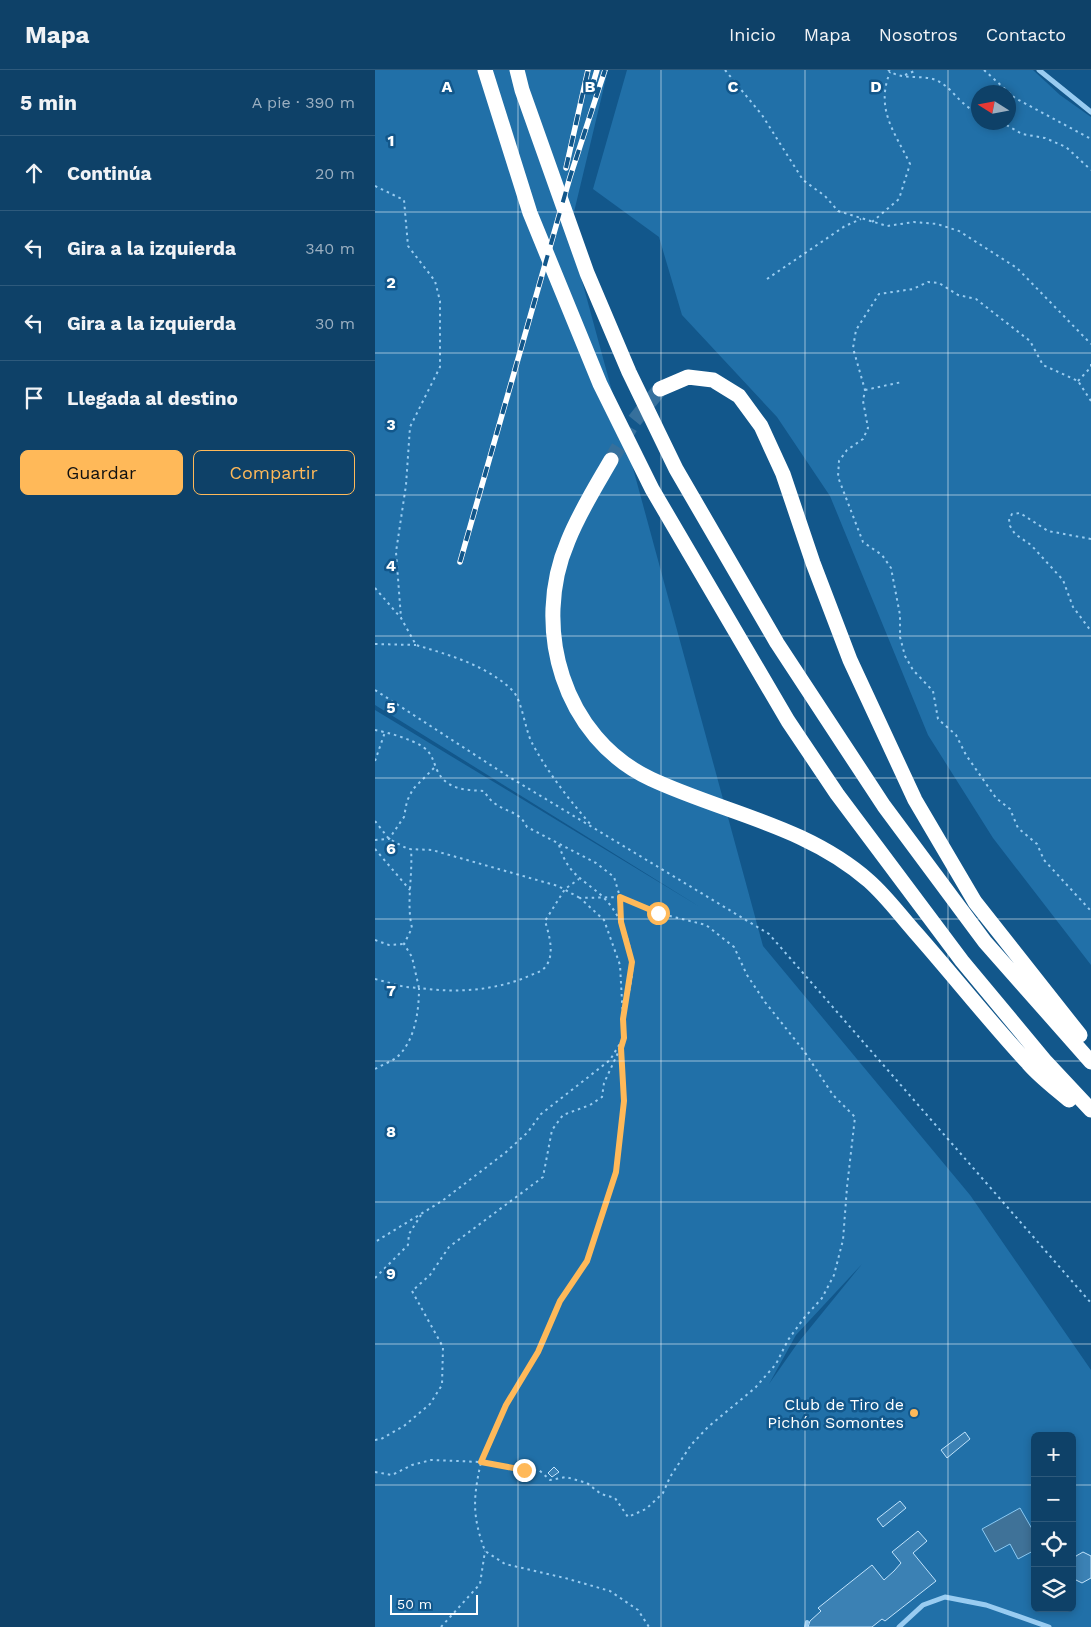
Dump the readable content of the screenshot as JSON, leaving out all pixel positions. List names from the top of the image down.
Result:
{
  "places": ["Club de Tiro de Pichón Somontes"],
  "scale_bar": "50 m",
  "north": "left",
  "page": {
    "header": "Mapa",
    "nav": [
      "Inicio",
      "Mapa",
      "Nosotros",
      "Contacto"
    ],
    "heading": ["5 min", "A pie · 390 m"],
    "list": [
      ["Continúa", "20 m"],
      ["Gira a la izquierda", "340 m"],
      ["Gira a la izquierda", "30 m"],
      "Llegada al destino"
    ],
    "buttons": ["Guardar", "Compartir"],
    "map_buttons": ["+", "−"],
    "scale": "50 m"
  },
  "grid": {
    "columns": [
      "A",
      "B",
      "C",
      "D"
    ],
    "rows": [
      "1",
      "2",
      "3",
      "4",
      "5",
      "6",
      "7",
      "8",
      "9"
    ]
  }
}
